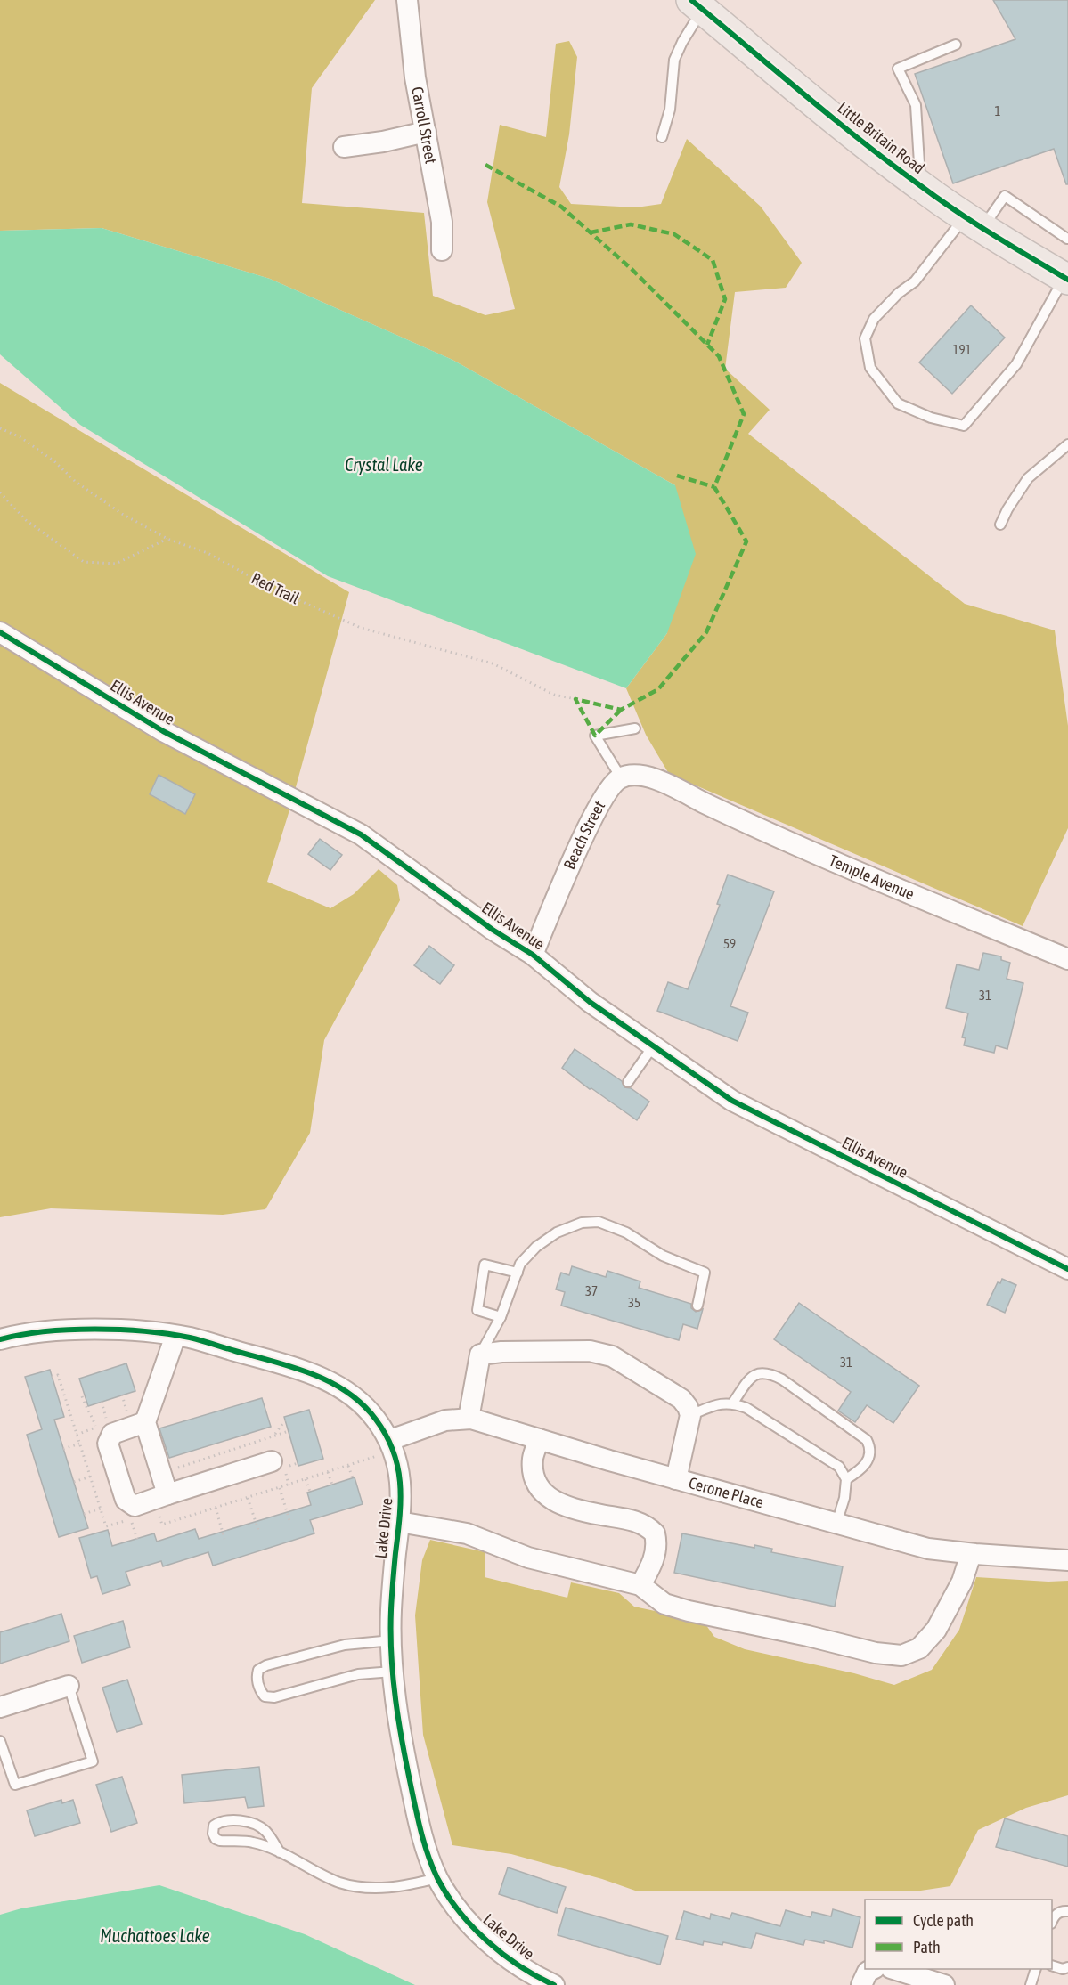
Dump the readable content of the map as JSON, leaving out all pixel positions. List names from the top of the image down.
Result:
{
  "streets": {
    "main road": ["Little Britain Road"],
    "street": [
      "Carroll Street",
      "Ellis Avenue",
      "Beach Street",
      "Temple Avenue",
      "Cerone Place",
      "Lake Drive"
    ],
    "path": ["Red Trail"]
  },
  "crossings": [
    ["Ellis Avenue", "Beach Street"],
    ["Beach Street", "Temple Avenue"],
    ["Cerone Place", "Lake Drive"]
  ],
  "water": ["Crystal Lake", "Muchattoes Lake"],
  "house_numbers": [
    "1",
    "191",
    "59",
    "31",
    "37",
    "35",
    "31"
  ],
  "legend": ["Cycle path", "Path"]
}
